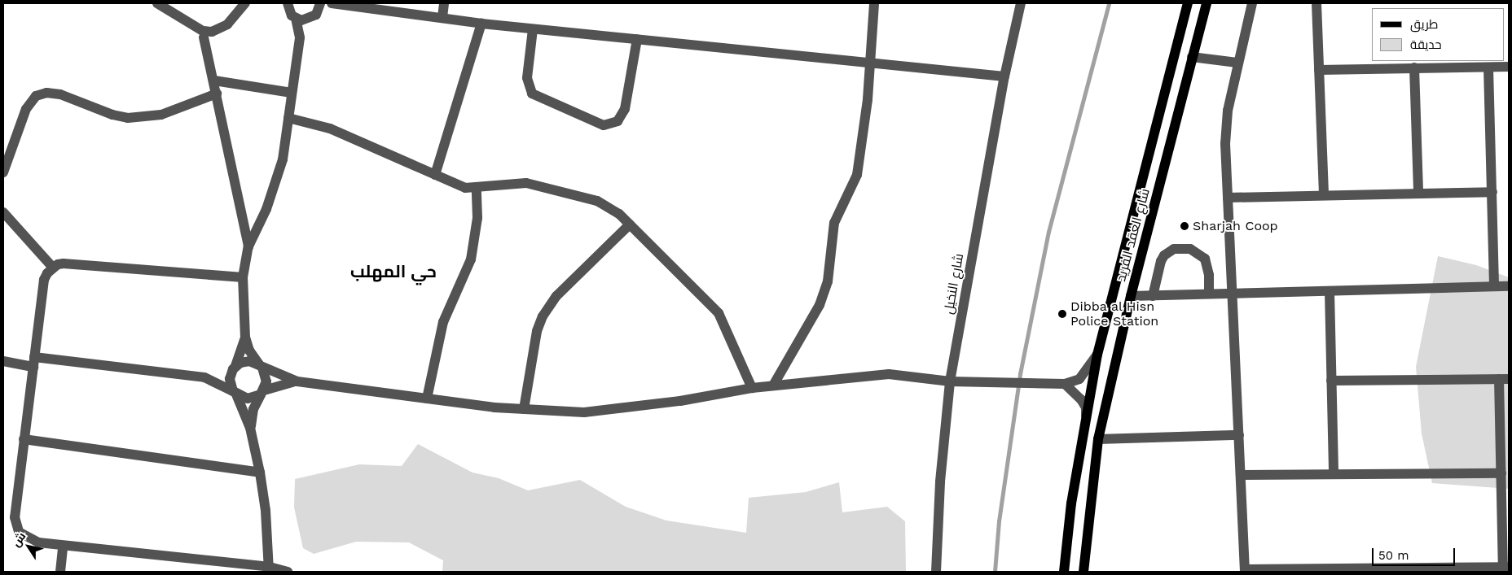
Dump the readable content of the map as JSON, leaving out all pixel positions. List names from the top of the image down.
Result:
{
  "streets": {
    "main road": ["شارع العقد الفريد"],
    "street": ["شارع النخيل"]
  },
  "districts": ["حي المهلب"],
  "places": ["Sharjah Coop", "Dibba al Hisn Police Station"],
  "legend": ["طريق", "حديقة"],
  "scale_bar": "50 m",
  "north": "top left"
}
